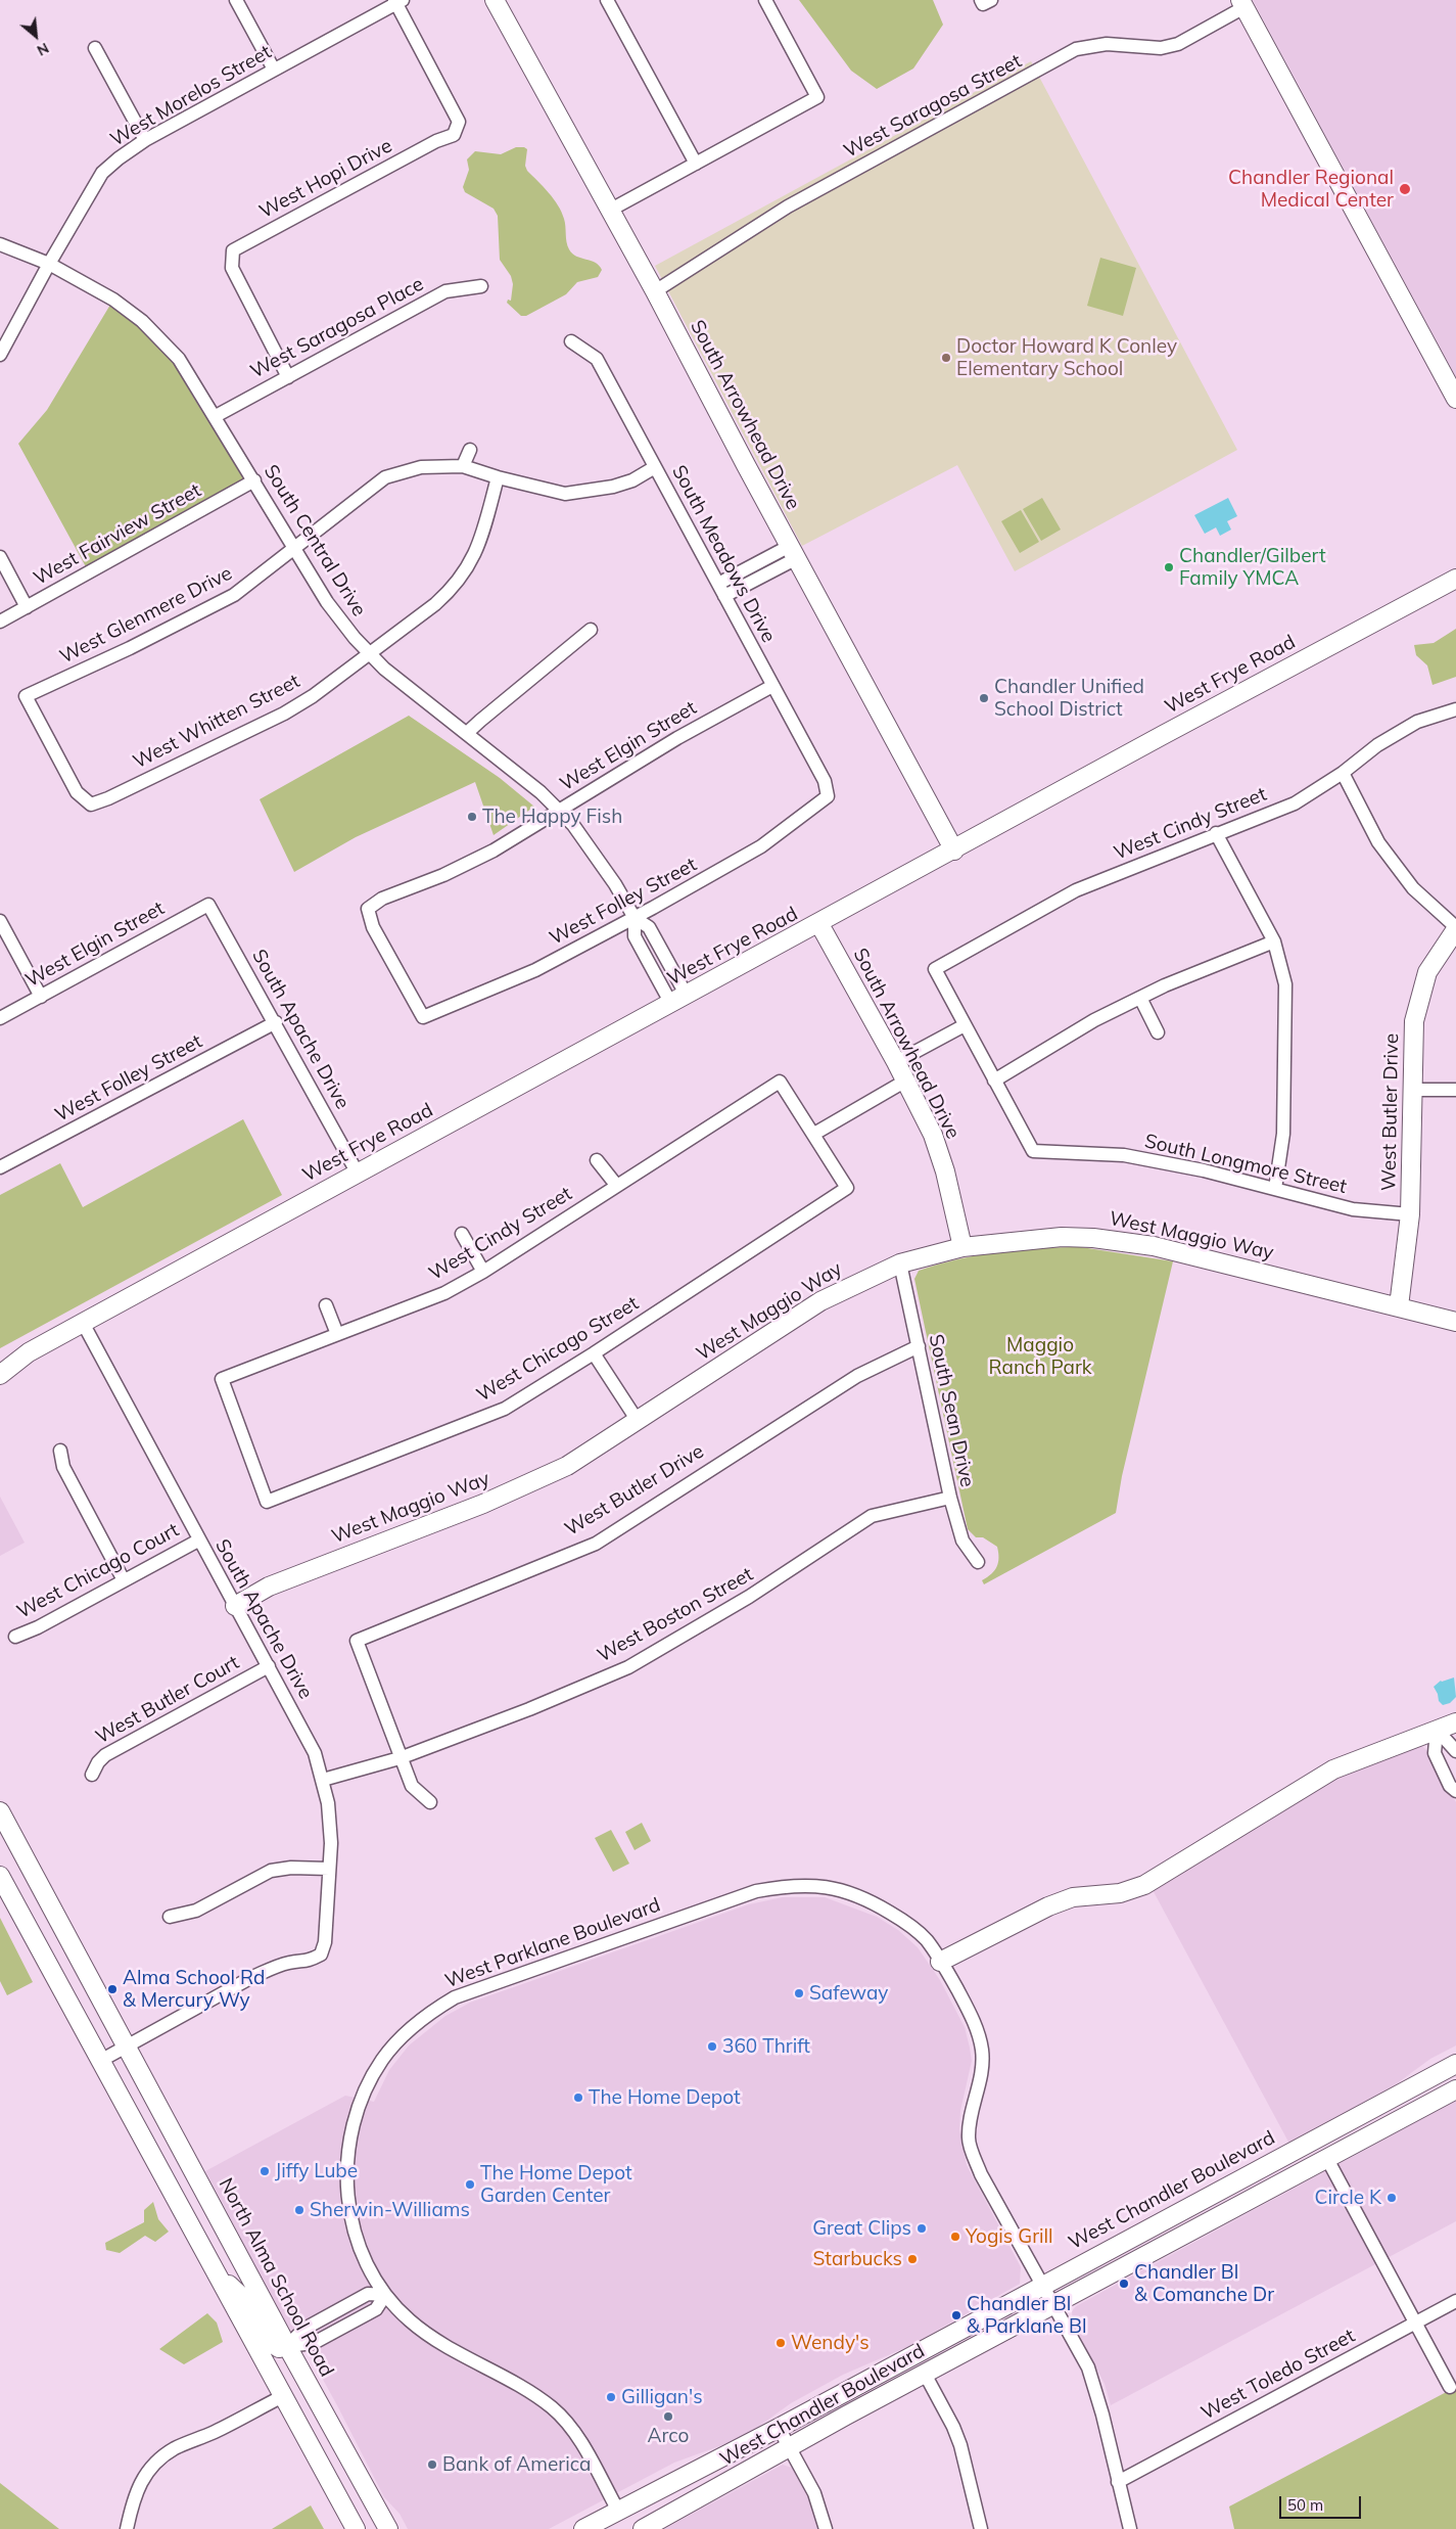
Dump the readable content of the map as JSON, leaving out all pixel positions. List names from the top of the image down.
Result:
{
  "streets": {
    "street": [
      "West Morelos Street",
      "West Saragosa Street",
      "West Hopi Drive",
      "West Saragosa Place",
      "South Arrowhead Drive",
      "West Fairview Street",
      "South Central Drive",
      "South Meadows Drive",
      "West Glenmere Drive",
      "West Frye Road",
      "West Whitten Street",
      "West Elgin Street",
      "West Cindy Street",
      "West Folley Street",
      "South Apache Drive",
      "West Butler Drive",
      "South Longmore Street",
      "West Maggio Way",
      "West Chicago Street",
      "South Sean Drive",
      "West Chicago Court",
      "West Boston Street",
      "West Butler Court",
      "West Parklane Boulevard",
      "West Chandler Boulevard",
      "North Alma School Road",
      "West Toledo Street"
    ]
  },
  "crossings": [
    ["West Morelos Street", "West Hopi Drive"],
    ["West Morelos Street", "South Central Drive"],
    ["West Saragosa Street", "South Arrowhead Drive"],
    ["West Hopi Drive", "West Saragosa Place"],
    ["West Saragosa Place", "South Central Drive"],
    ["South Arrowhead Drive", "West Frye Road"],
    ["South Arrowhead Drive", "West Maggio Way"],
    ["West Fairview Street", "South Central Drive"],
    ["South Central Drive", "West Glenmere Drive"],
    ["South Central Drive", "West Frye Road"],
    ["South Central Drive", "West Whitten Street"],
    ["South Central Drive", "West Elgin Street"],
    ["South Central Drive", "West Folley Street"],
    ["South Meadows Drive", "West Glenmere Drive"],
    ["South Meadows Drive", "West Elgin Street"],
    ["South Meadows Drive", "West Folley Street"],
    ["West Glenmere Drive", "West Whitten Street"],
    ["West Frye Road", "South Apache Drive"],
    ["West Elgin Street", "West Folley Street"],
    ["West Elgin Street", "South Apache Drive"],
    ["West Cindy Street", "South Longmore Street"],
    ["West Cindy Street", "West Chicago Street"],
    ["West Folley Street", "South Apache Drive"],
    ["South Apache Drive", "West Maggio Way"],
    ["South Apache Drive", "West Chicago Court"],
    ["South Apache Drive", "West Boston Street"],
    ["South Apache Drive", "West Butler Court"],
    ["South Apache Drive", "North Alma School Road"],
    ["West Butler Drive", "South Longmore Street"],
    ["West Butler Drive", "West Maggio Way"],
    ["West Butler Drive", "South Sean Drive"],
    ["West Butler Drive", "West Boston Street"],
    ["West Maggio Way", "South Sean Drive"],
    ["South Sean Drive", "West Boston Street"],
    ["West Parklane Boulevard", "West Chandler Boulevard"],
    ["West Parklane Boulevard", "West Toledo Street"]
  ],
  "parks": ["Maggio Ranch Park"],
  "places": [
    "Chandler Regional Medical Center",
    "Doctor Howard K Conley Elementary School",
    "Chandler/Gilbert Family YMCA",
    "Chandler Unified School District",
    "The Happy Fish",
    "Alma School Rd & Mercury Wy",
    "Safeway",
    "360 Thrift",
    "The Home Depot",
    "Jiffy Lube",
    "The Home Depot Garden Center",
    "Circle K",
    "Sherwin-Williams",
    "Great Clips",
    "Yogis Grill",
    "Starbucks",
    "Chandler Bl & Comanche Dr",
    "Chandler Bl & Parklane Bl",
    "Wendy's",
    "Gilligan's",
    "Arco",
    "Bank of America"
  ],
  "scale_bar": "50 m",
  "north": "bottom right"
}
